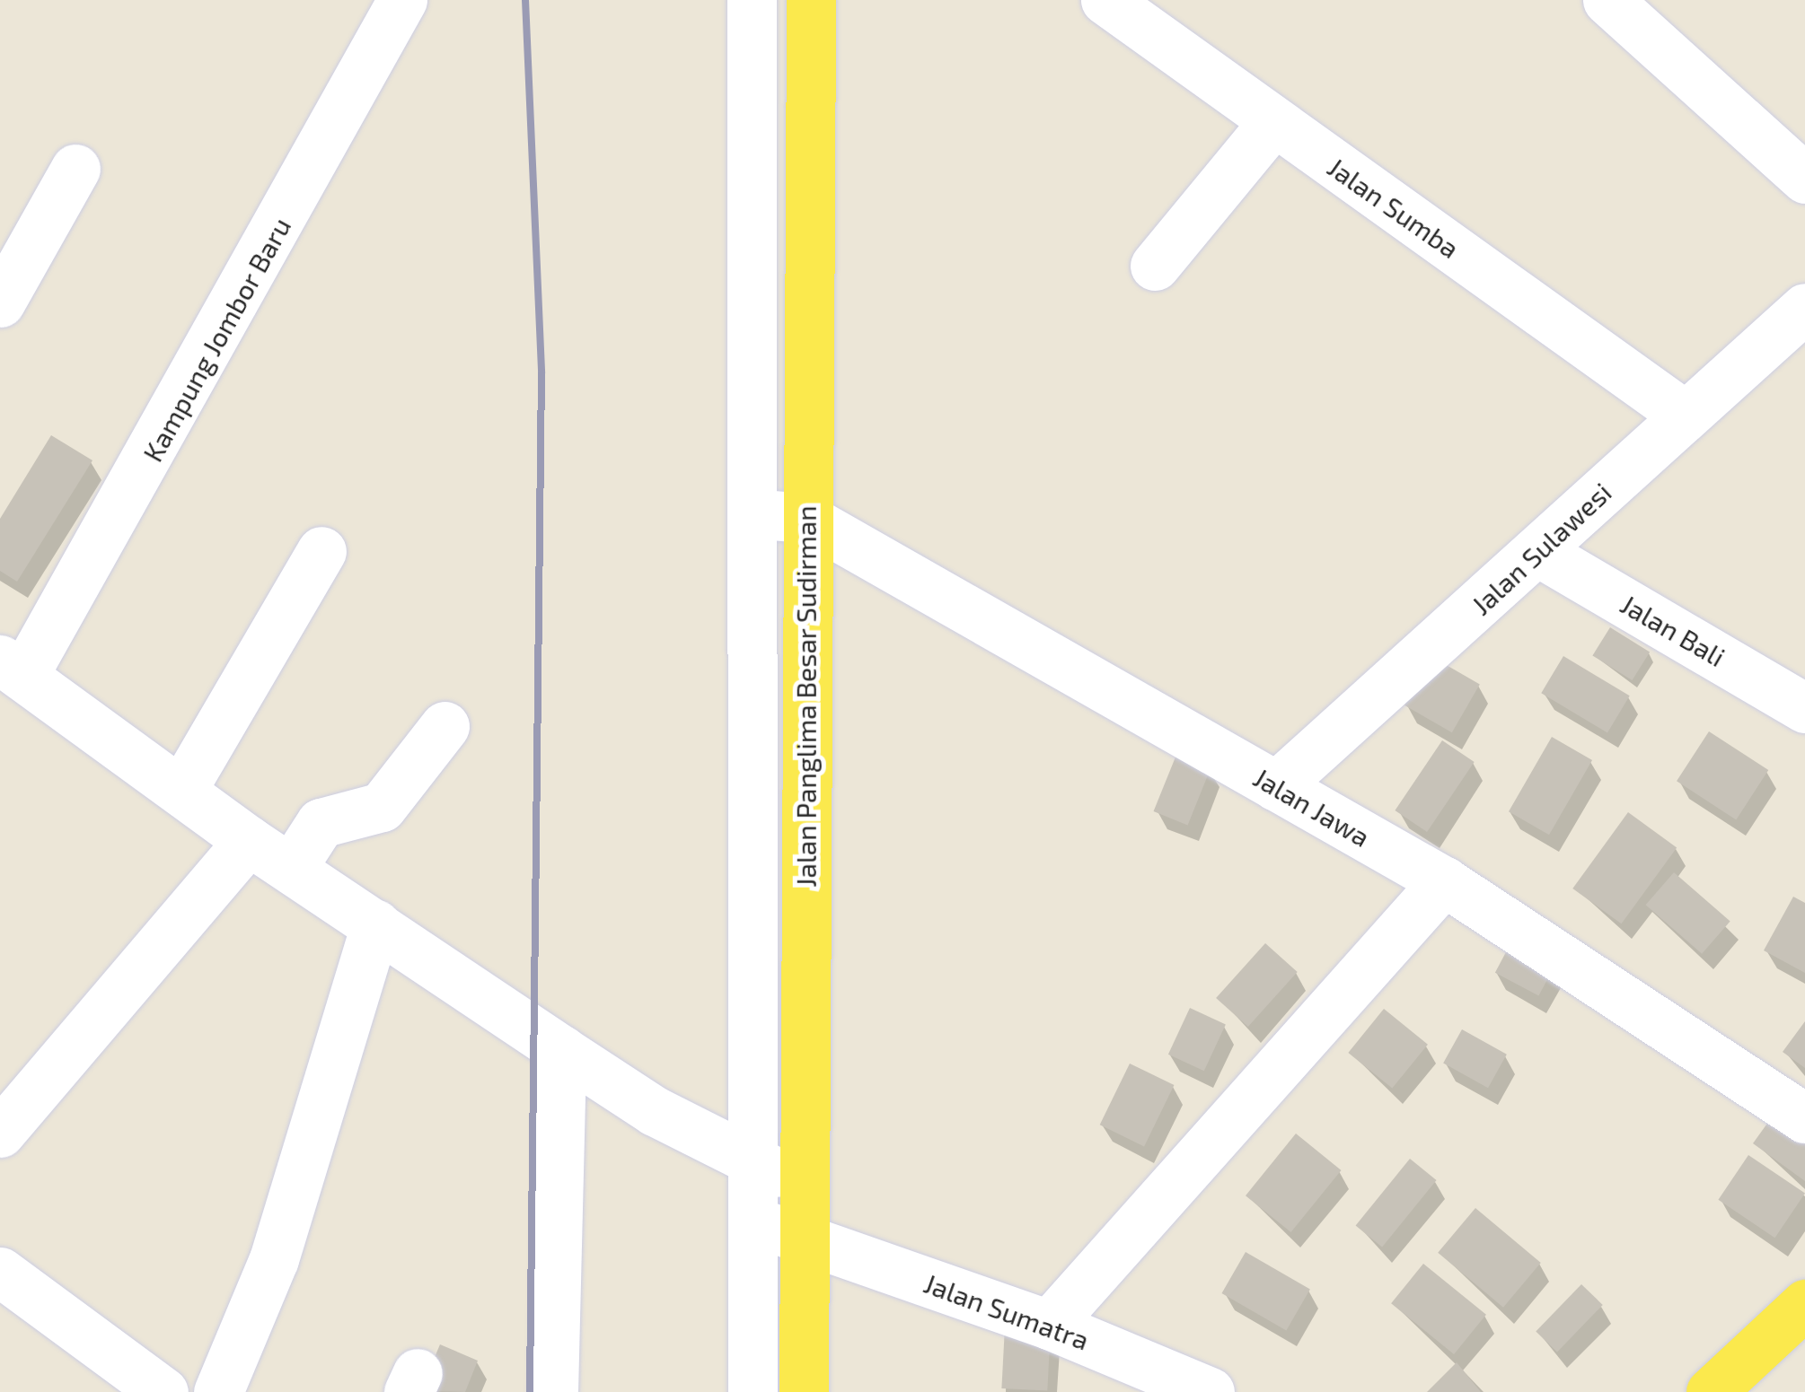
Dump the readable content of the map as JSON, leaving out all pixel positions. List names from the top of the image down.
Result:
{
  "streets": {
    "main road": ["Jalan Panglima Besar Sudirman"],
    "street": [
      "Jalan Sumba",
      "Kampung Jombor Baru",
      "Jalan Sulawesi",
      "Jalan Bali",
      "Jalan Jawa",
      "Jalan Sumatra"
    ]
  },
  "crossings": [
    ["Jalan Sumba", "Jalan Sulawesi"],
    ["Jalan Sulawesi", "Jalan Bali"],
    ["Jalan Sulawesi", "Jalan Jawa"],
    ["Jalan Panglima Besar Sudirman", "Jalan Jawa"],
    ["Jalan Panglima Besar Sudirman", "Jalan Sumatra"]
  ]
}
